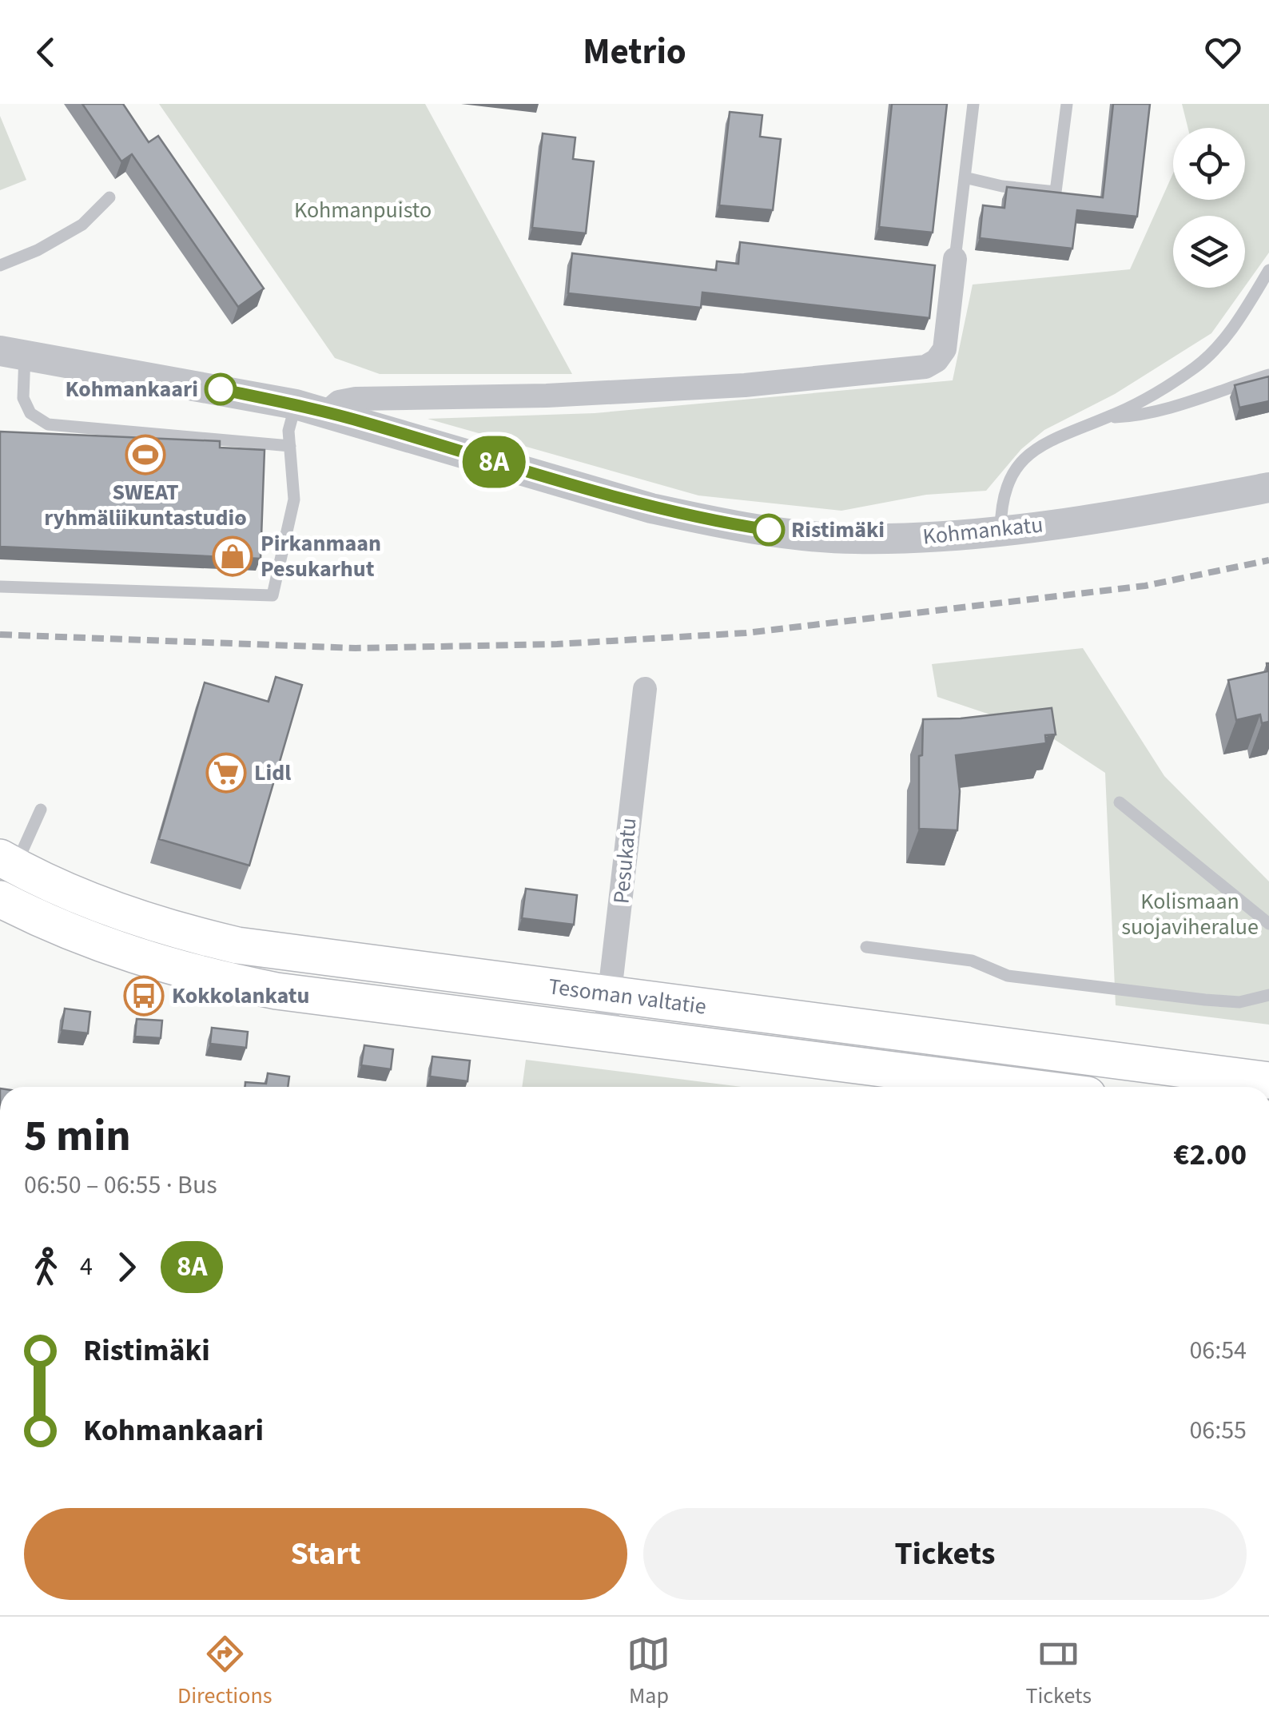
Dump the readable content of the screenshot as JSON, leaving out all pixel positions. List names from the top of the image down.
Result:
{
  "streets": {
    "main road": ["Tesoman valtatie"],
    "street": ["Kohmankatu", "Pesukatu"]
  },
  "crossings": [
    ["Pesukatu", "Tesoman valtatie"]
  ],
  "parks": ["Kohmanpuisto", "Kolismaan suojaviheralue"],
  "places": {
    "other": ["Kohmankaari", "Ristimäki"],
    "sports": ["SWEAT ryhmäliikuntastudio"],
    "shop": ["Pirkanmaan Pesukarhut"],
    "supermarket": ["Lidl"],
    "bus stop": ["Kokkolankatu"]
  },
  "lines": ["bus line 8A"],
  "page": {
    "header": "Metrio",
    "on_map": "8A",
    "heading": ["5 min", "06:50 – 06:55 · Bus", "€2.00"],
    "legs": ["4", "8A"],
    "list": [
      {
        "name": "Ristimäki",
        "value": "06:54"
      },
      {
        "name": "Kohmankaari",
        "value": "06:55"
      }
    ],
    "buttons": ["Start", "Tickets"],
    "tabs": ["Directions", "Map", "Tickets"]
  }
}
